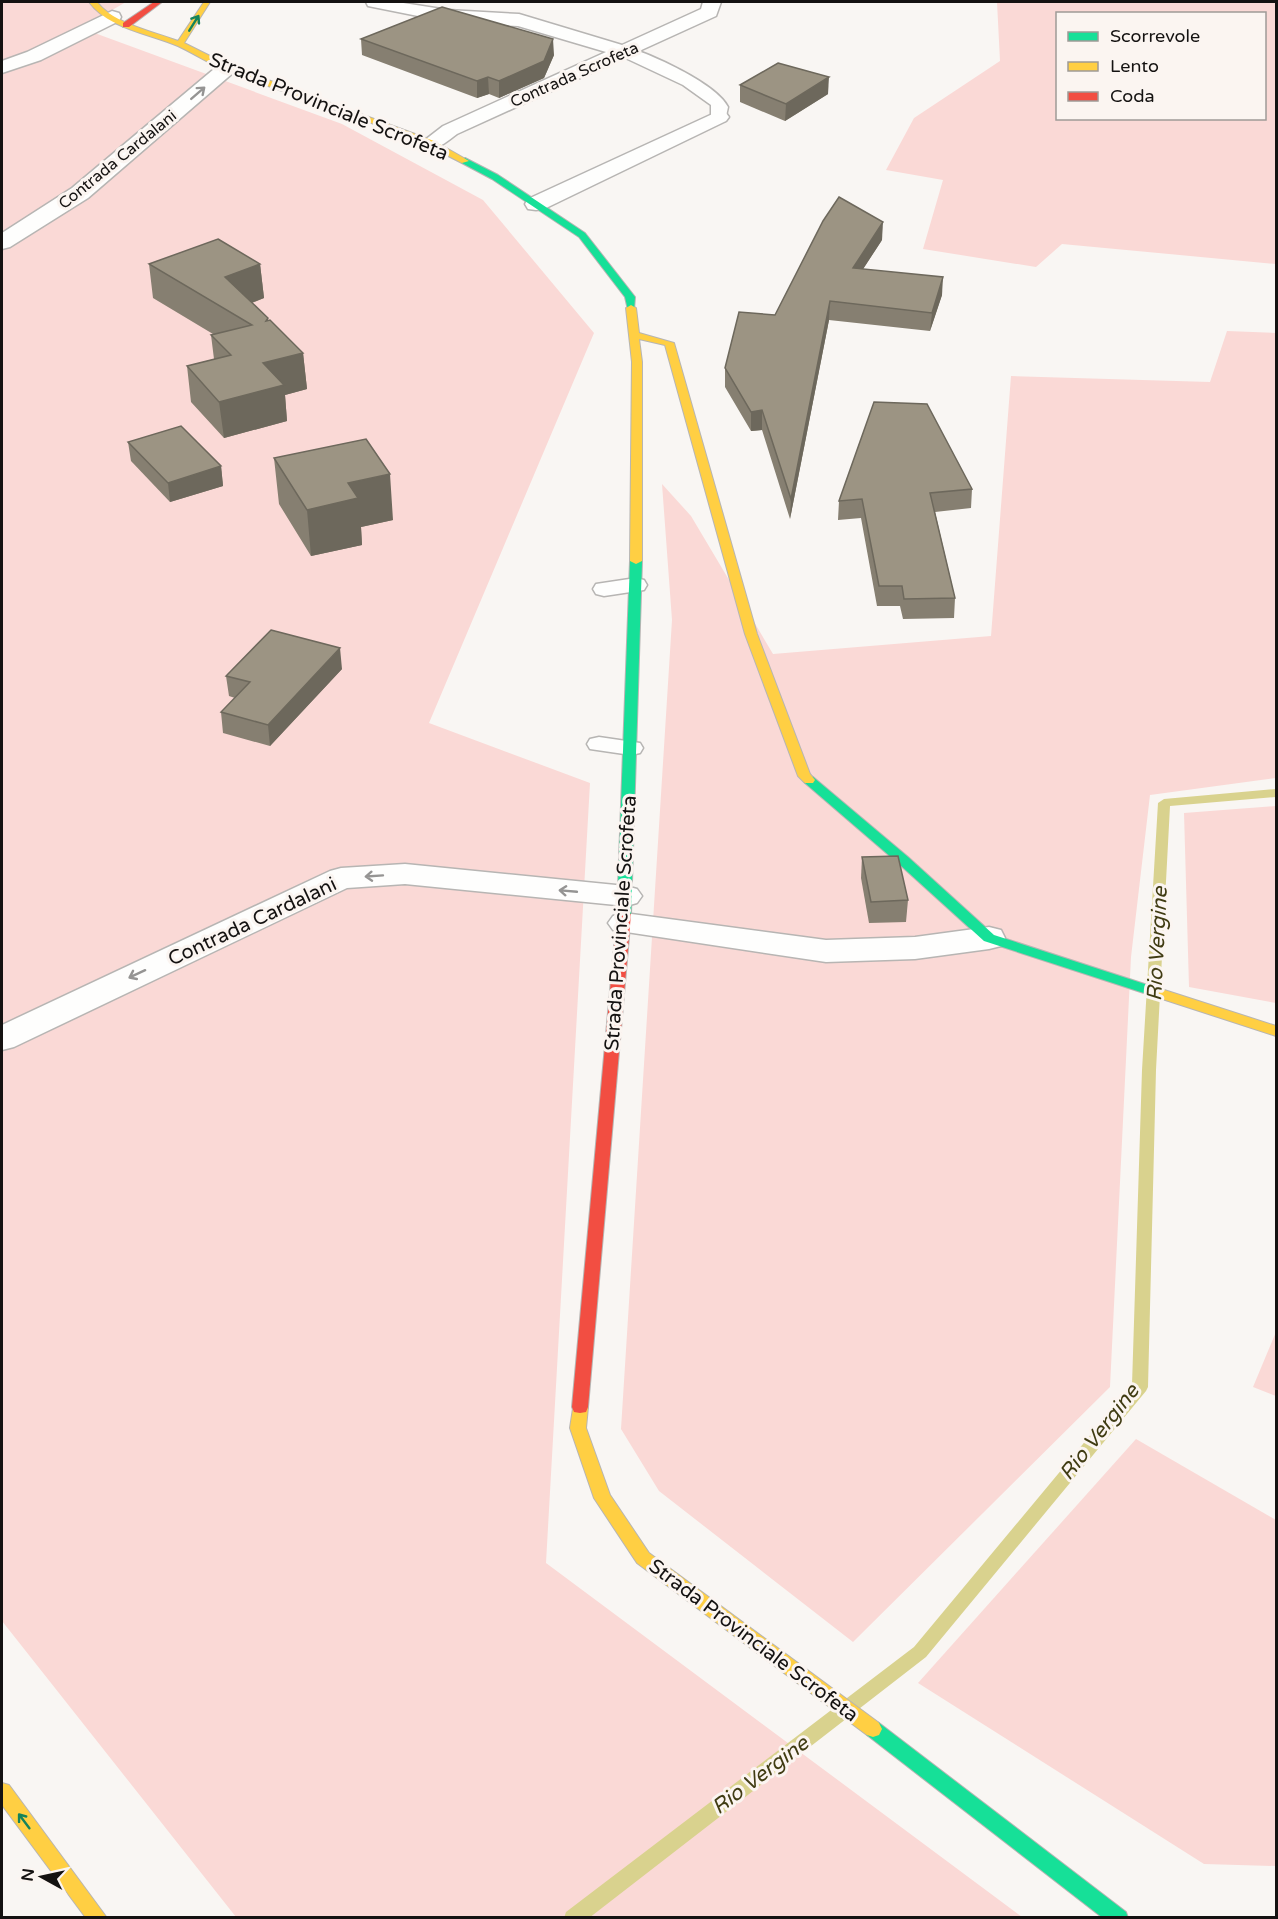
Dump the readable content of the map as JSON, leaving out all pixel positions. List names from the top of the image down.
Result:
{
  "streets": {
    "main road": ["Strada Provinciale Scrofeta"],
    "street": ["Contrada Scrofeta", "Contrada Cardalani"]
  },
  "crossings": [
    ["Contrada Scrofeta", "Strada Provinciale Scrofeta"],
    ["Strada Provinciale Scrofeta", "Contrada Cardalani"]
  ],
  "water": ["Rio Vergine"],
  "legend": ["Scorrevole", "Lento", "Coda"],
  "north": "left"
}
